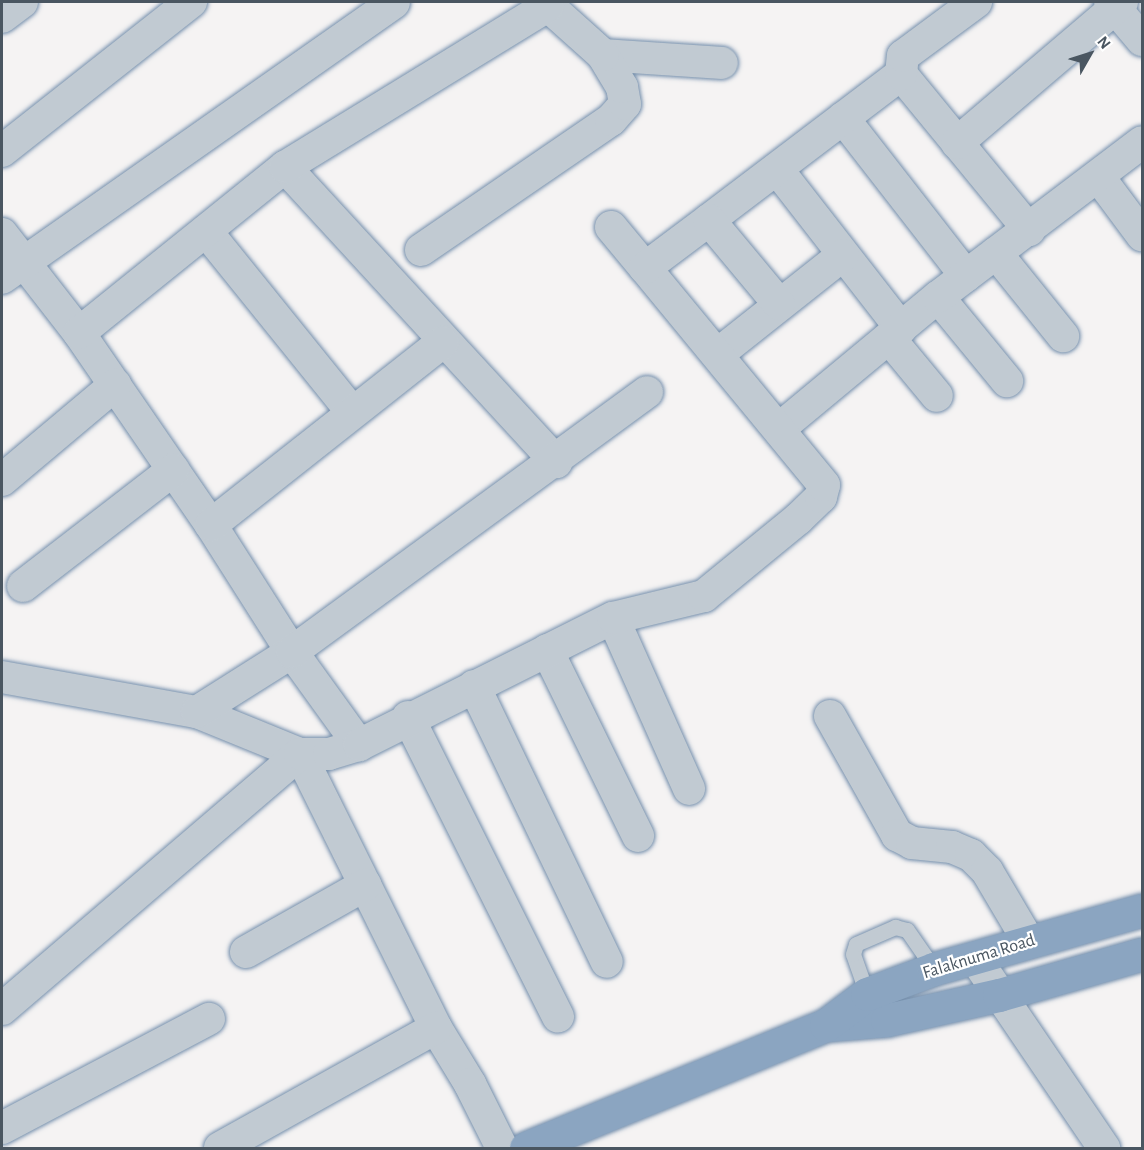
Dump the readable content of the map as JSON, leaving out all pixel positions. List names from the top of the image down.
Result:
{
  "streets": {
    "highway": ["Falaknuma Road"]
  },
  "north": "top right"
}
